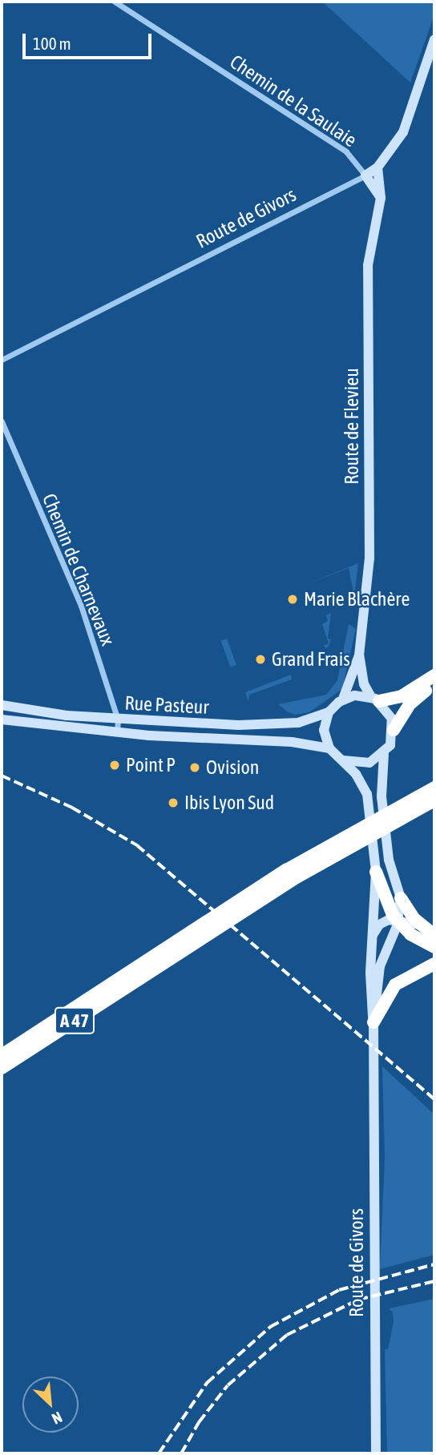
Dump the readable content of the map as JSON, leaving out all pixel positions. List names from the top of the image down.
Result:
{
  "streets": {
    "highway": ["A 47"],
    "main road": ["Route de Givors", "Route de Flevieu", "Rue Pasteur"],
    "street": ["Chemin de la Saulaie", "Chemin de Charnevaux"]
  },
  "crossings": [
    ["Chemin de la Saulaie", "Route de Givors"],
    ["Route de Givors", "Route de Flevieu"],
    ["Route de Flevieu", "Rue Pasteur"],
    ["Chemin de Charnevaux", "Rue Pasteur"]
  ],
  "places": [
    "Marie Blachère",
    "Grand Frais",
    "Point P",
    "Ovision",
    "Ibis Lyon Sud"
  ],
  "scale_bar": "100 m",
  "north": "bottom right"
}
